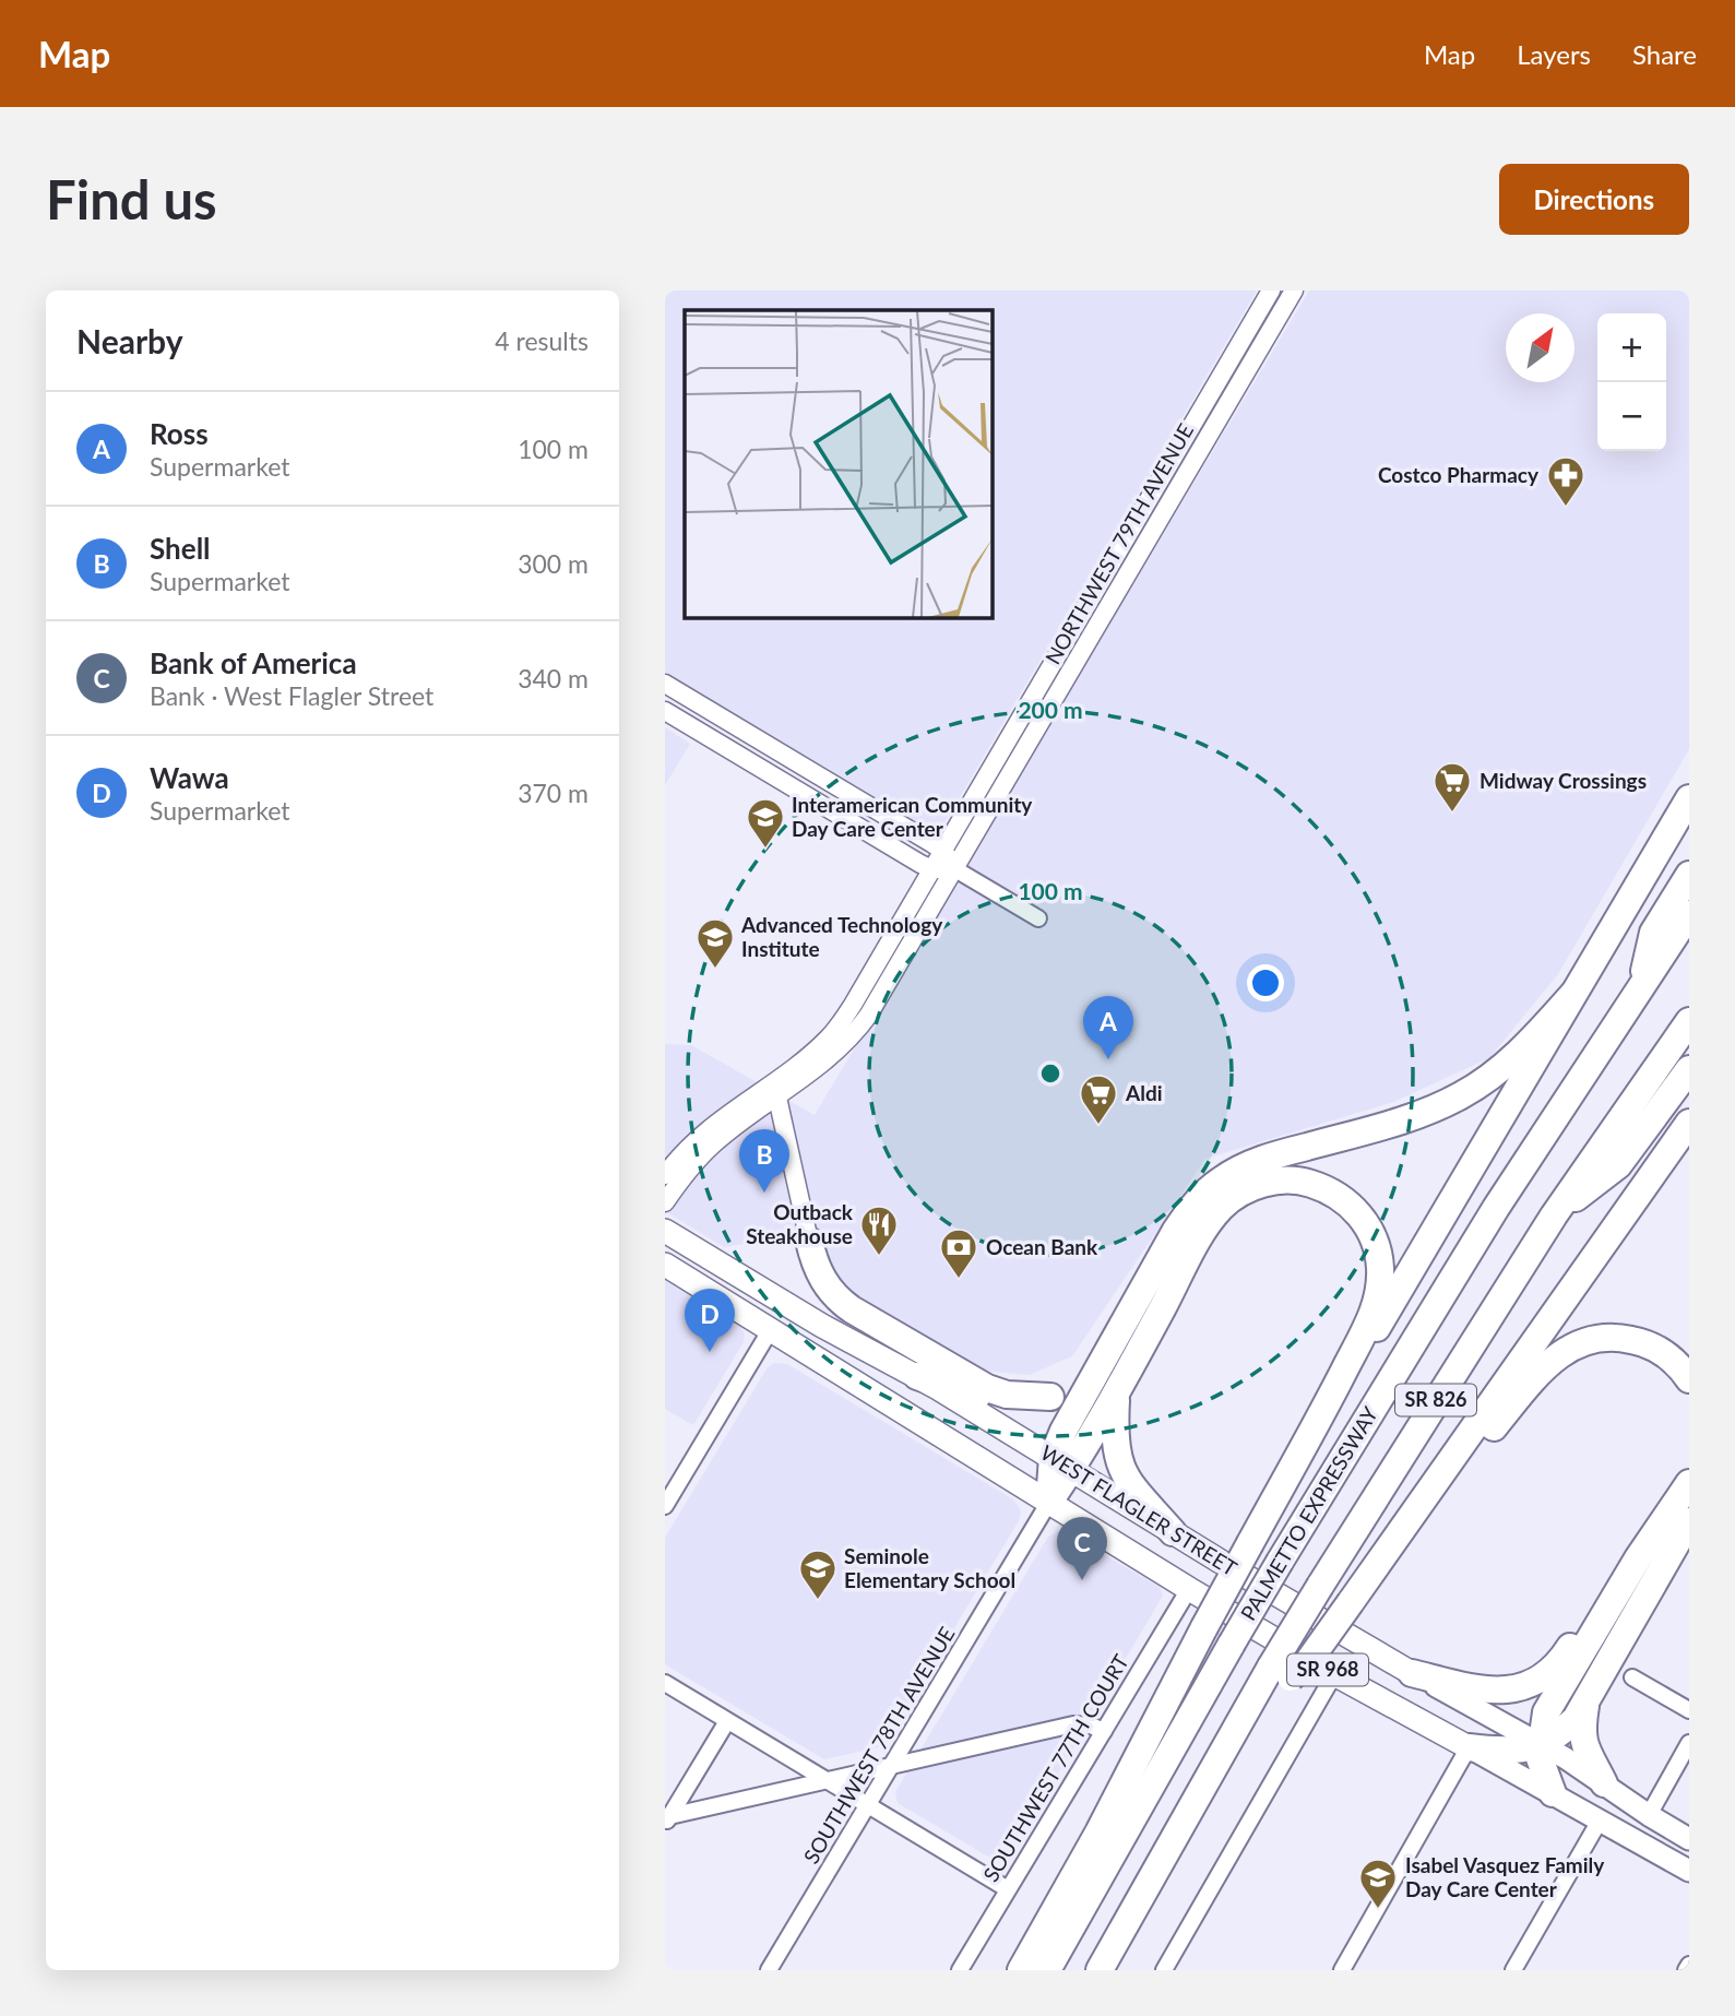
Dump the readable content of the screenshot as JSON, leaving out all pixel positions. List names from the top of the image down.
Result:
{
  "streets": {
    "highway": ["SR 826", "PALMETTO EXPRESSWAY"],
    "main road": ["WEST FLAGLER STREET", "SR 968"],
    "street": ["NORTHWEST 79TH AVENUE", "SOUTHWEST 78TH AVENUE", "SOUTHWEST 77TH COURT"]
  },
  "crossings": [
    ["WEST FLAGLER STREET", "SOUTHWEST 78TH AVENUE"],
    ["WEST FLAGLER STREET", "SOUTHWEST 77TH COURT"]
  ],
  "places": {
    "pharmacy": ["Costco Pharmacy"],
    "supermarket": ["Midway Crossings", "Aldi"],
    "school or university": [
      "Interamerican Community Day Care Center",
      "Advanced Technology Institute",
      "Seminole Elementary School",
      "Isabel Vasquez Family Day Care Center"
    ],
    "restaurant": ["Outback Steakhouse"],
    "bank": ["Ocean Bank"]
  },
  "north": "top right",
  "page": {
    "header": "Map",
    "nav": ["Map", "Layers", "Share"],
    "buttons": "Directions",
    "title": "Find us",
    "heading": ["Nearby", "4 results"],
    "map_buttons": ["+", "−"],
    "list": [
      {
        "mark": "A",
        "name": "Ross",
        "note": "Supermarket",
        "value": "100 m"
      },
      {
        "mark": "B",
        "name": "Shell",
        "note": "Supermarket",
        "value": "300 m"
      },
      {
        "mark": "C",
        "name": "Bank of America",
        "note": "Bank · West Flagler Street",
        "value": "340 m"
      },
      {
        "mark": "D",
        "name": "Wawa",
        "note": "Supermarket",
        "value": "370 m"
      }
    ],
    "pins": [
      "A",
      "B",
      "D",
      "C"
    ]
  },
  "rings": ["200 m", "100 m"]
}
